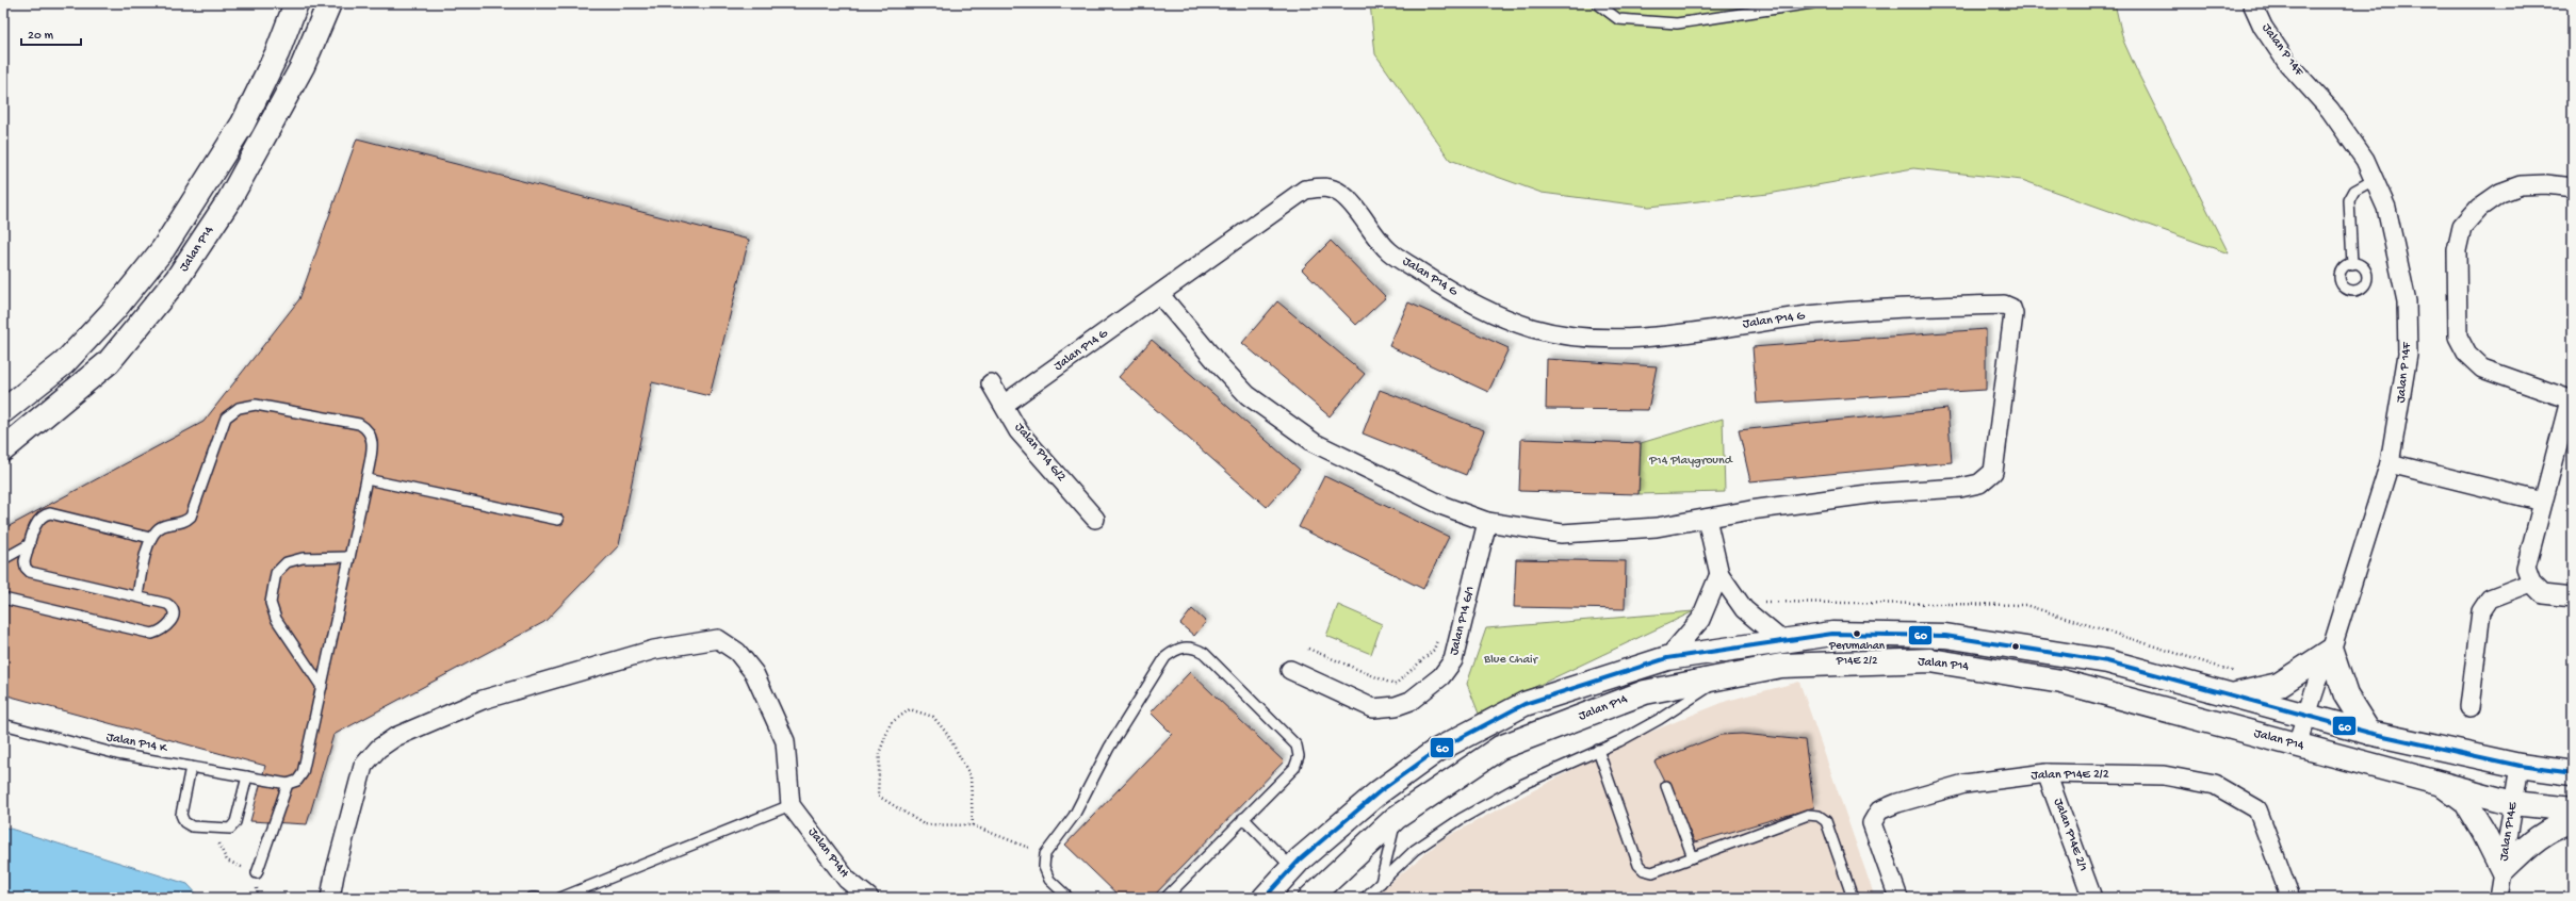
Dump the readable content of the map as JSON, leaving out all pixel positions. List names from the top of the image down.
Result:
{
  "streets": {
    "main road": ["Jalan P14"],
    "street": [
      "Jalan P 14F",
      "Jalan P14 G",
      "Jalan P14 G/2",
      "Jalan P14 G/1",
      "Jalan P14E 2/2",
      "Jalan P14E",
      "Jalan P14E 2/1",
      "Jalan P14H"
    ],
    "lane": ["Jalan P14 K"]
  },
  "crossings": [
    ["Jalan P 14F", "Jalan P14"],
    ["Jalan P14", "Jalan P14E"],
    ["Jalan P14 G", "Jalan P14 G/2"],
    ["Jalan P14 G", "Jalan P14 G/1"],
    ["Jalan P14E 2/2", "Jalan P14E 2/1"]
  ],
  "parks": ["P14 Playground", "Blue Chair"],
  "places": ["Perumahan P14E 2/2"],
  "lines": ["transit line 60"],
  "scale_bar": "20 m"
}
